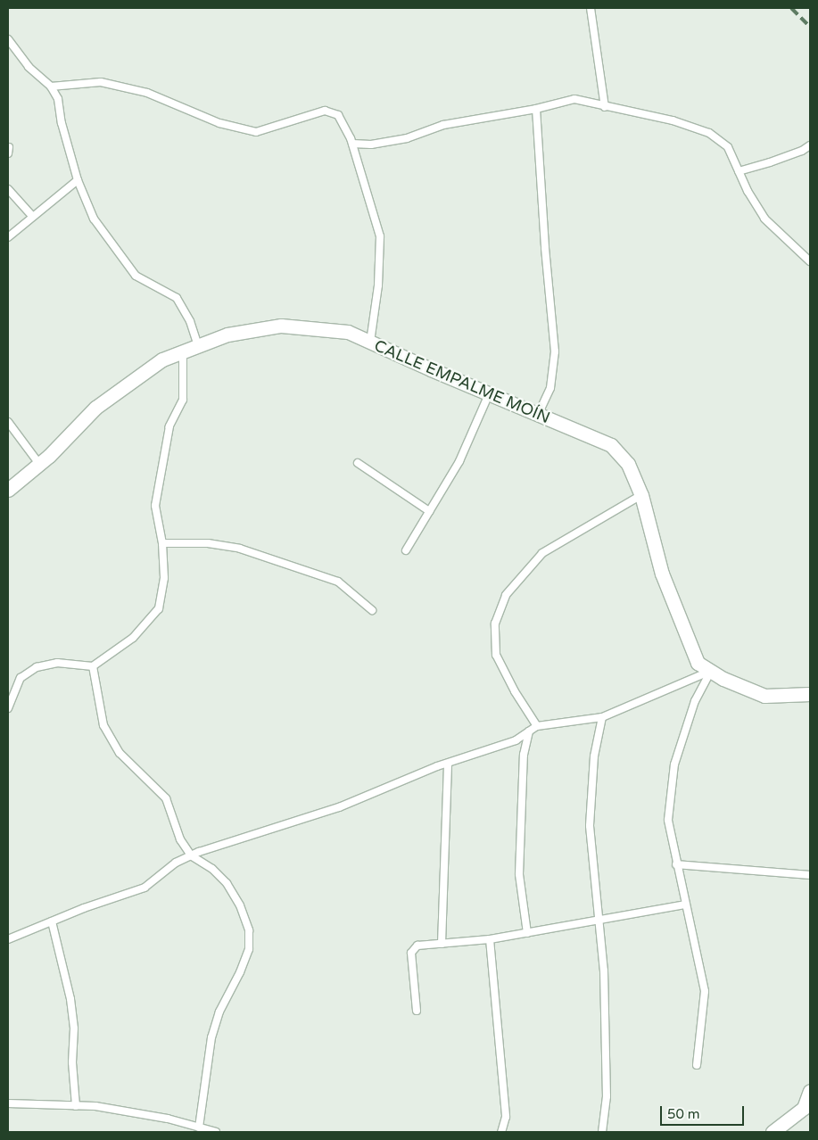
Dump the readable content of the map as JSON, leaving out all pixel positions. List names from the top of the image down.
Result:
{
  "streets": {
    "street": ["CALLE EMPALME MOÍN"]
  },
  "scale_bar": "50 m"
}
